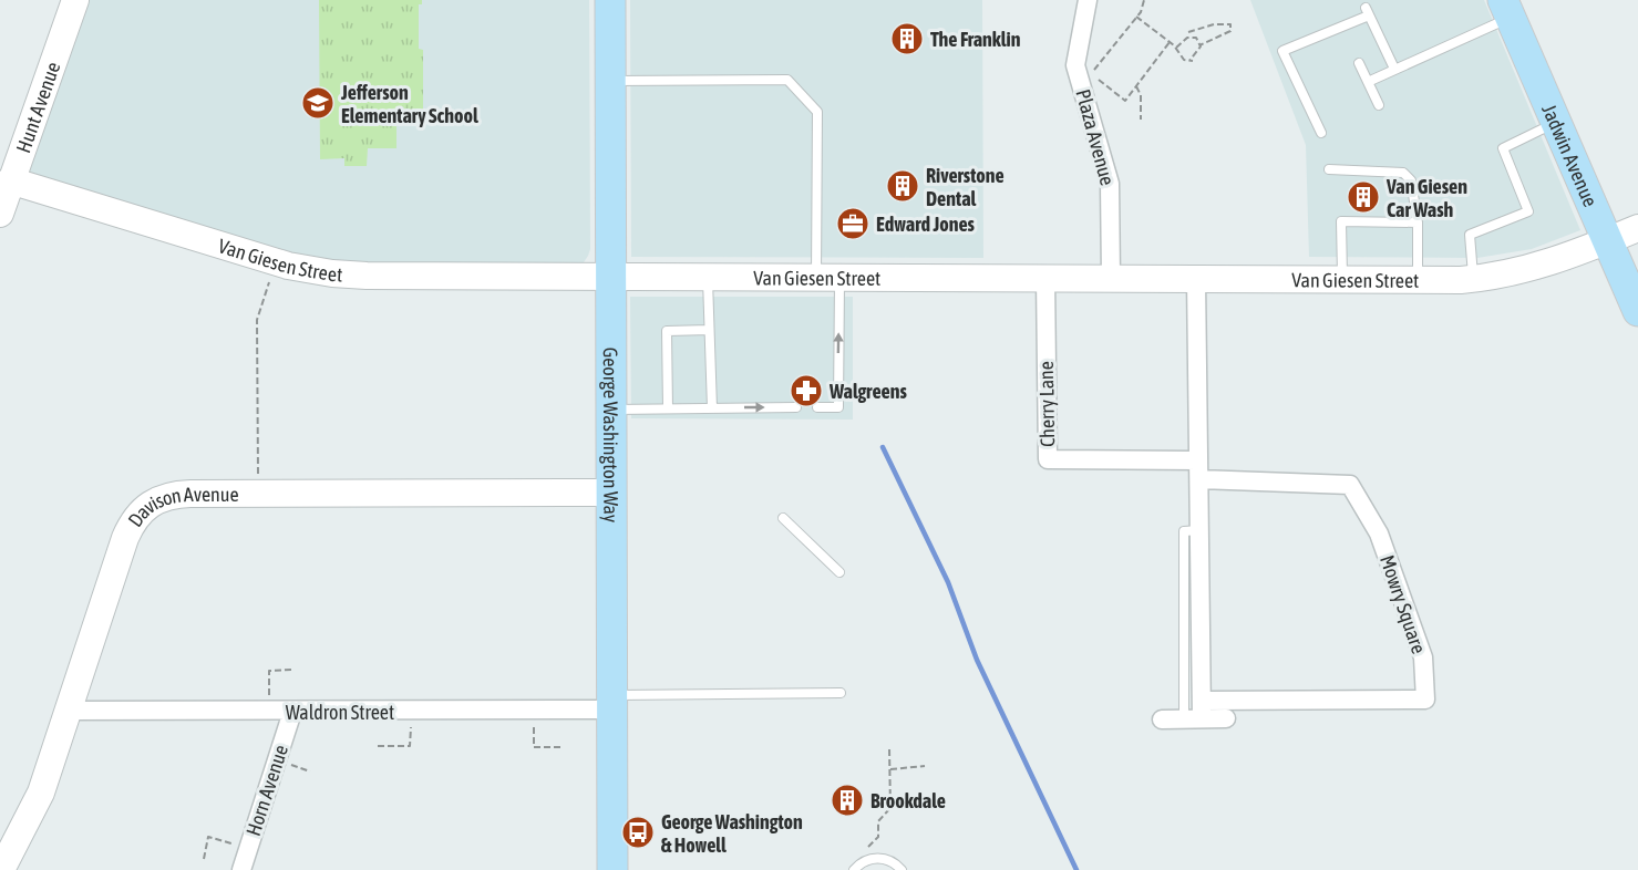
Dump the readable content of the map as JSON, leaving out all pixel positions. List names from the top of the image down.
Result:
{
  "streets": {
    "main road": ["Jadwin Avenue", "George Washington Way"],
    "street": [
      "Hunt Avenue",
      "Plaza Avenue",
      "Van Giesen Street",
      "Cherry Lane",
      "Davison Avenue",
      "Mowry Square",
      "Waldron Street",
      "Horn Avenue"
    ]
  },
  "crossings": [
    ["Hunt Avenue", "Van Giesen Street"],
    ["Plaza Avenue", "Van Giesen Street"],
    ["Jadwin Avenue", "Van Giesen Street"],
    ["Van Giesen Street", "Cherry Lane"],
    ["Van Giesen Street", "George Washington Way"],
    ["George Washington Way", "Davison Avenue"],
    ["George Washington Way", "Waldron Street"],
    ["Davison Avenue", "Waldron Street"],
    ["Waldron Street", "Horn Avenue"]
  ],
  "places": {
    "building": [
      "The Franklin",
      "Riverstone Dental",
      "Van Giesen Car Wash",
      "Brookdale"
    ],
    "school or university": ["Jefferson Elementary School"],
    "office": ["Edward Jones"],
    "pharmacy": ["Walgreens"],
    "bus stop": ["George Washington & Howell"]
  }
}
